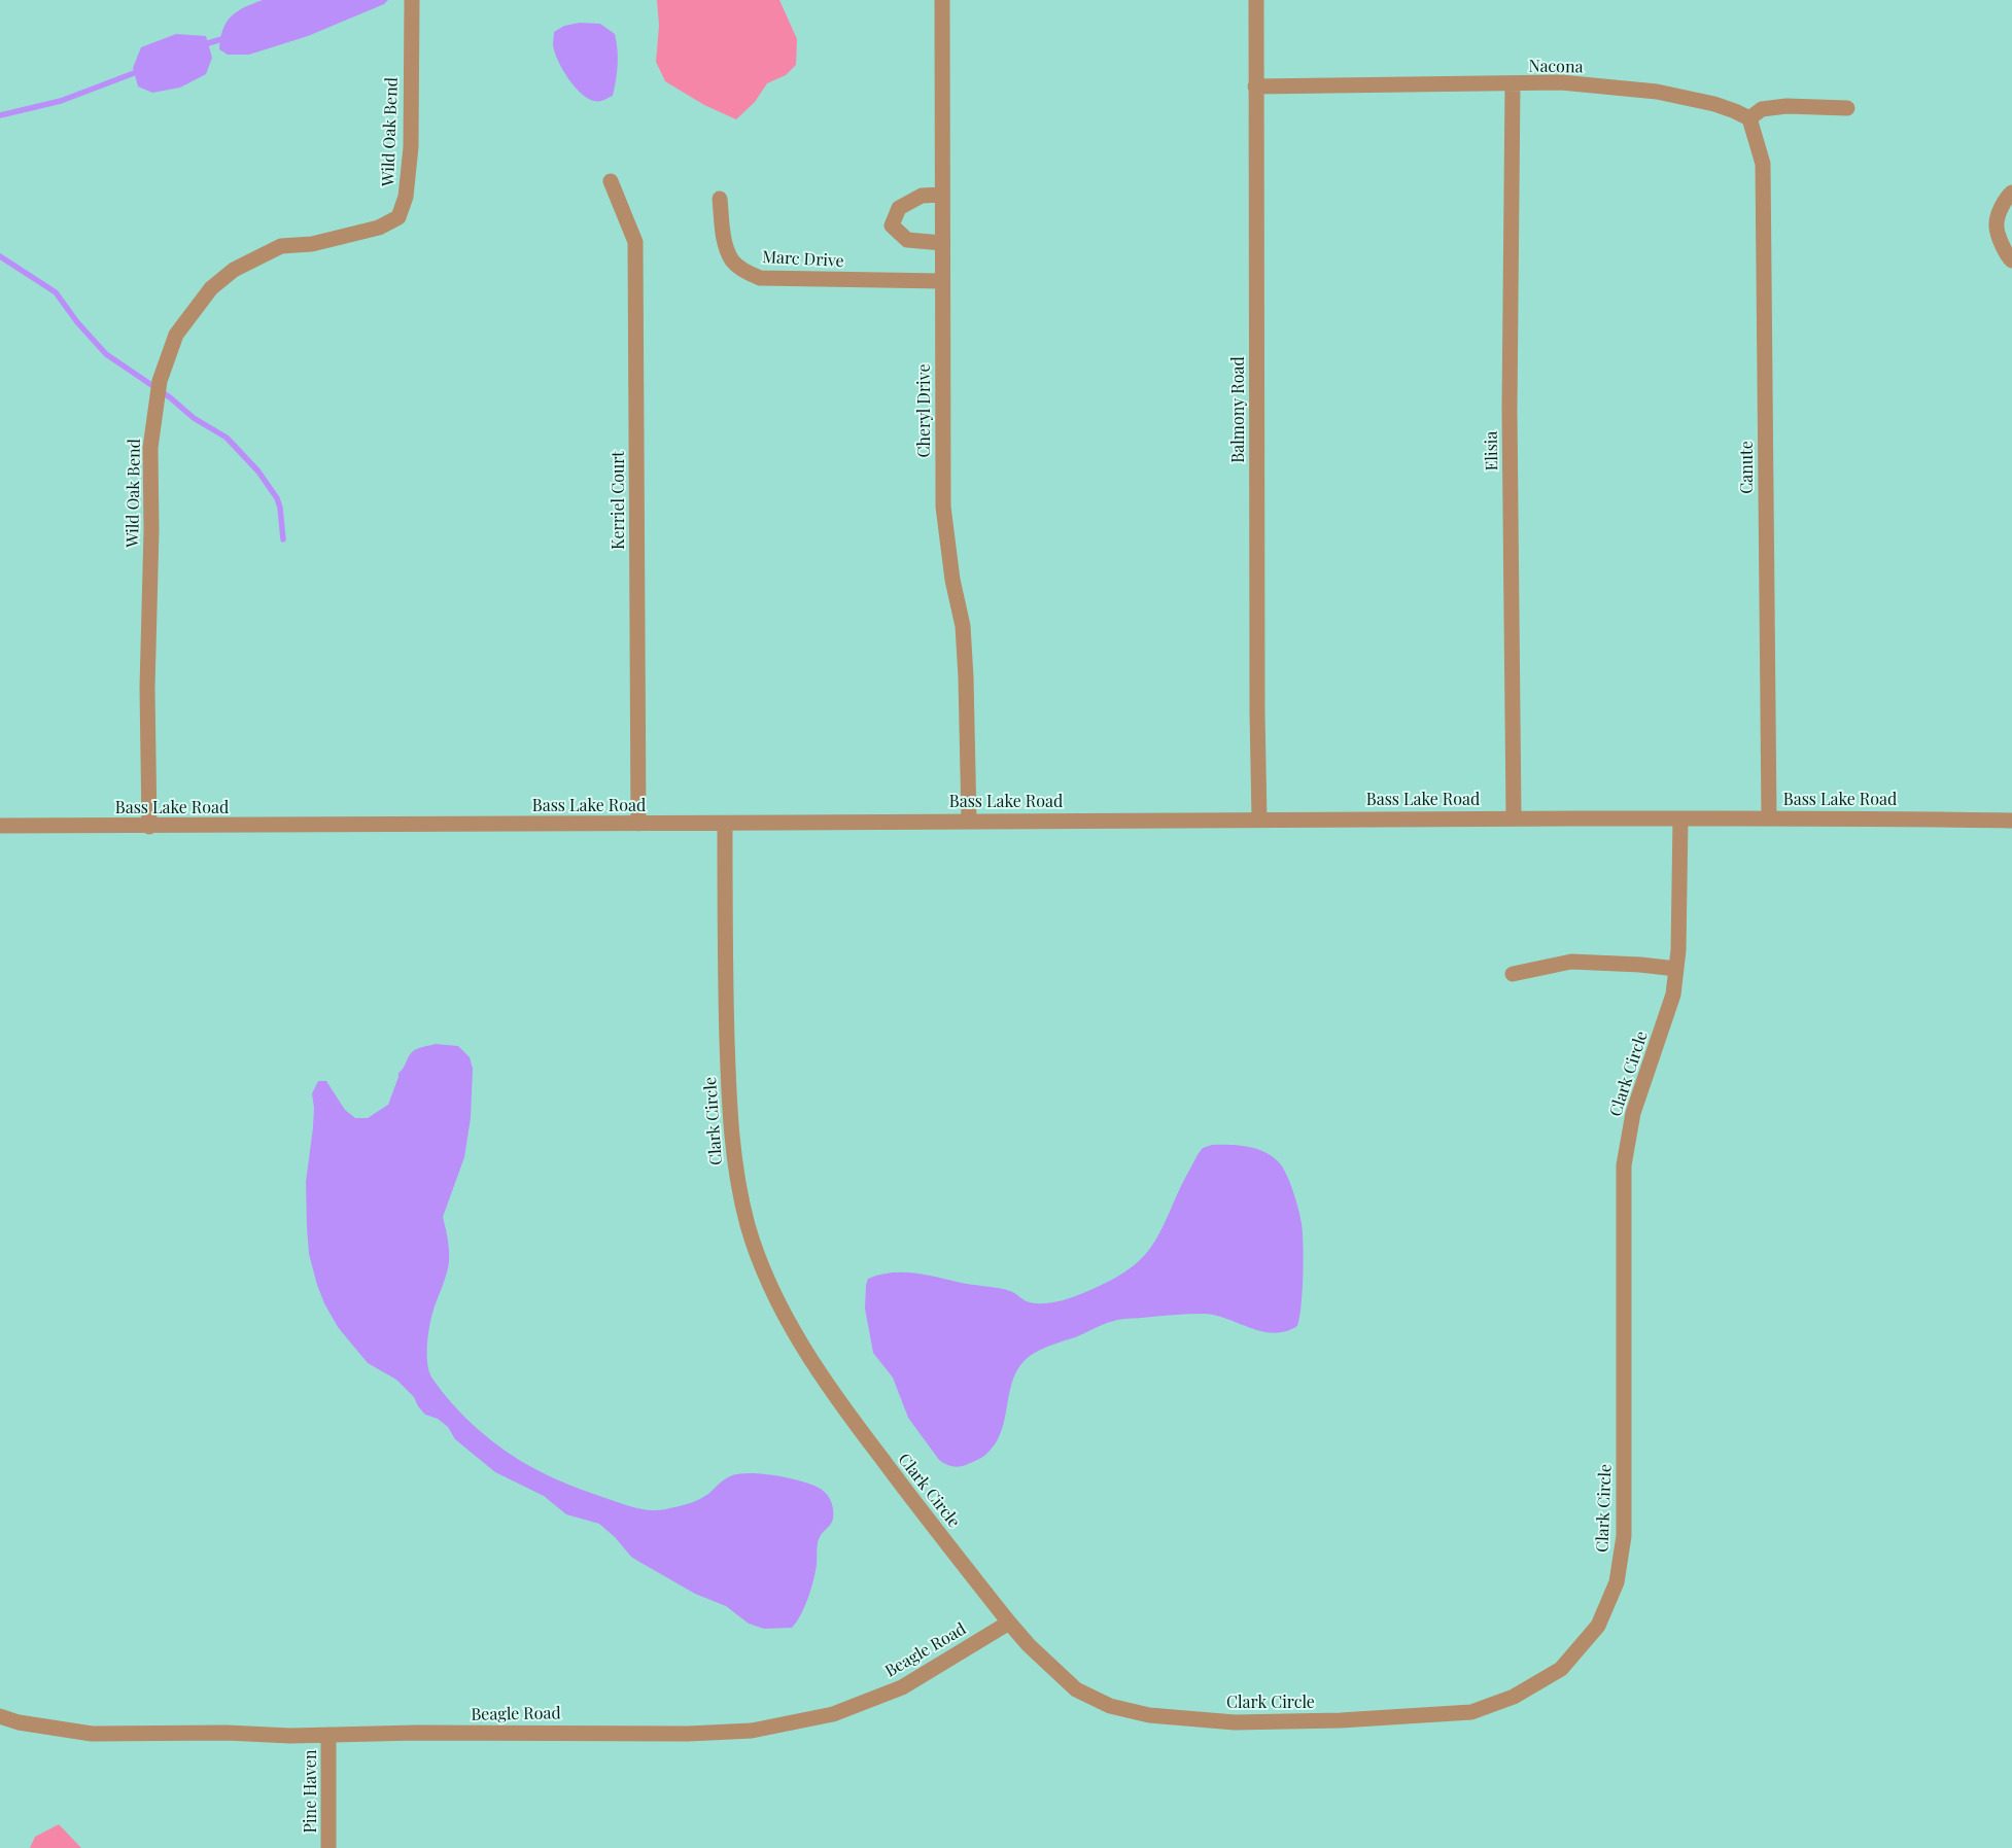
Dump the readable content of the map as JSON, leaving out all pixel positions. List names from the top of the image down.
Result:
{
  "streets": {
    "street": [
      "Nacona",
      "Wild Oak Bend",
      "Marc Drive",
      "Balmony Road",
      "Cheryl Drive",
      "Elisia",
      "Canute",
      "Kerriel Court",
      "Bass Lake Road",
      "Clark Circle",
      "Beagle Road",
      "Pine Haven"
    ]
  },
  "crossings": [
    ["Nacona", "Balmony Road"],
    ["Nacona", "Elisia"],
    ["Nacona", "Canute"],
    ["Wild Oak Bend", "Bass Lake Road"],
    ["Marc Drive", "Cheryl Drive"],
    ["Balmony Road", "Bass Lake Road"],
    ["Cheryl Drive", "Bass Lake Road"],
    ["Elisia", "Bass Lake Road"],
    ["Canute", "Bass Lake Road"],
    ["Kerriel Court", "Bass Lake Road"],
    ["Bass Lake Road", "Clark Circle"],
    ["Clark Circle", "Beagle Road"],
    ["Beagle Road", "Pine Haven"]
  ]
}
